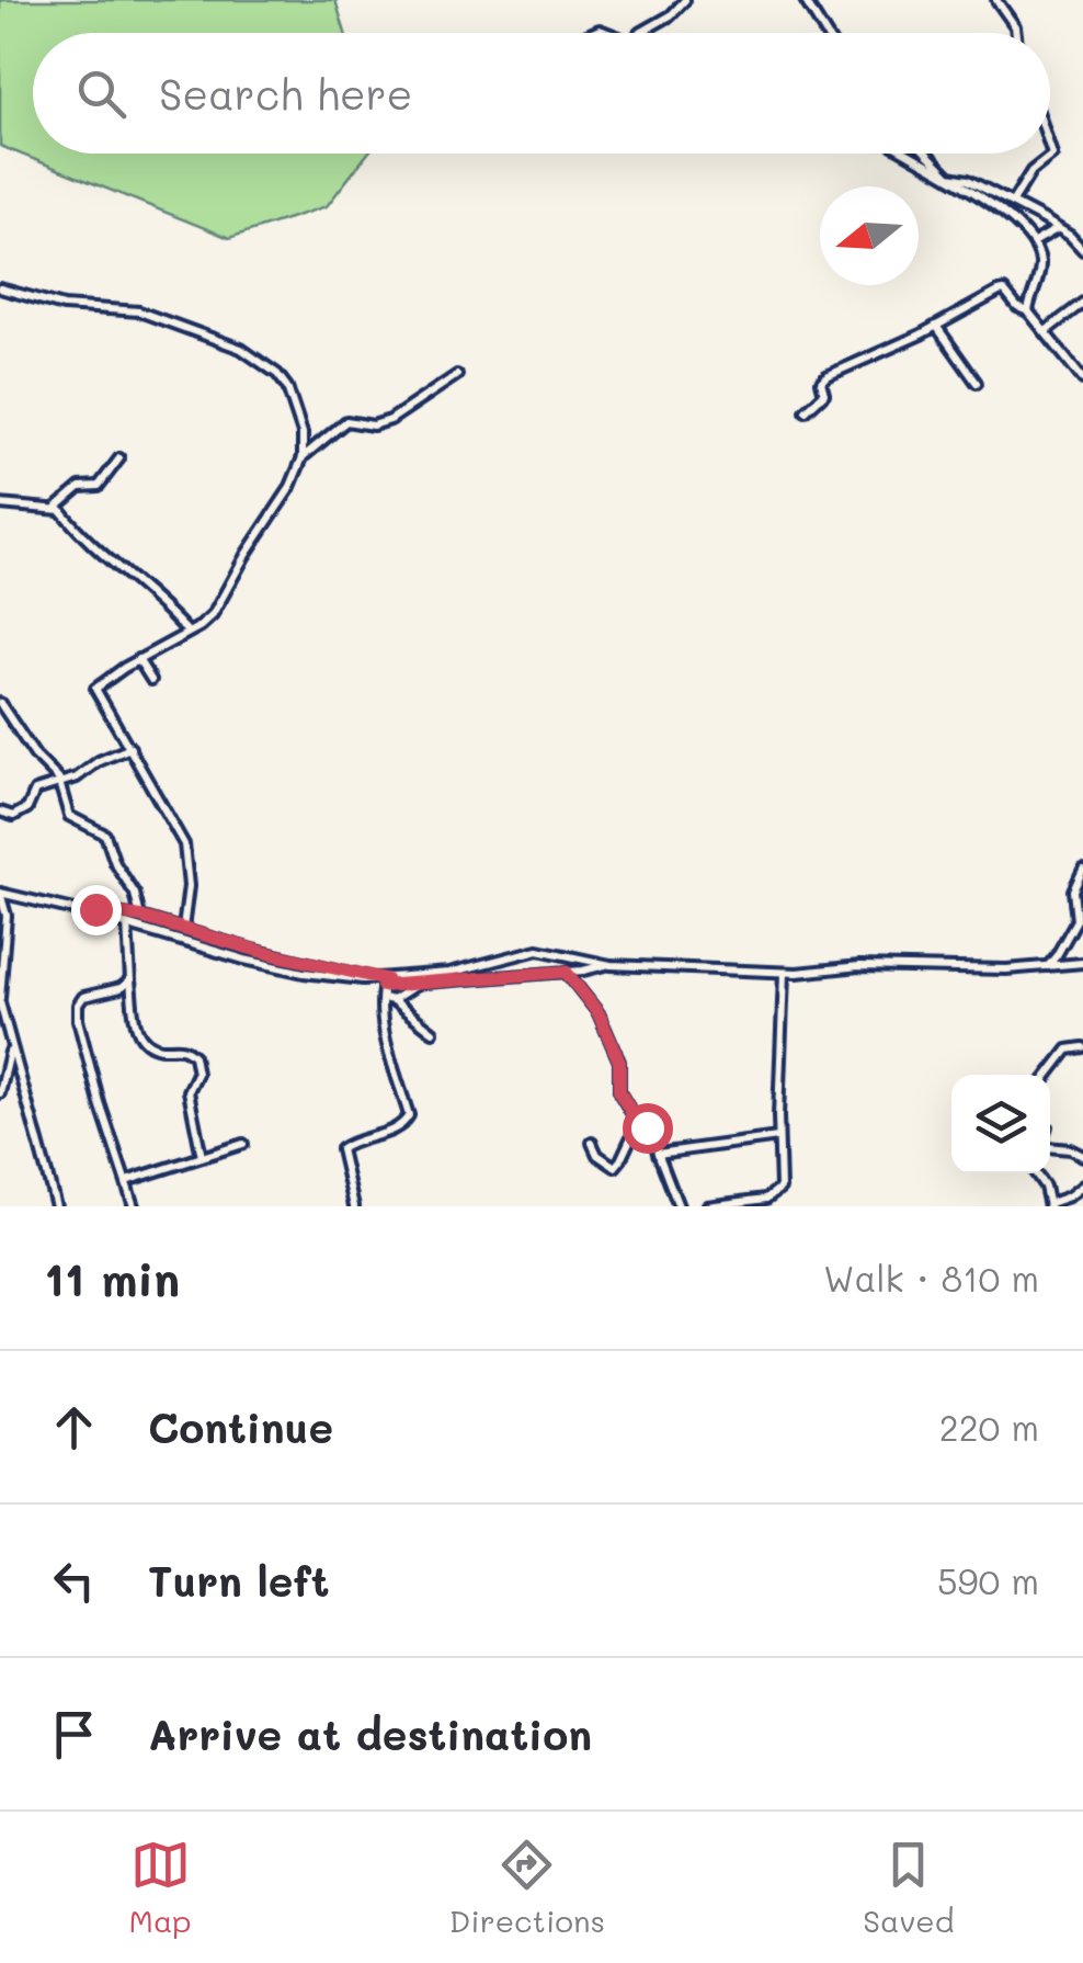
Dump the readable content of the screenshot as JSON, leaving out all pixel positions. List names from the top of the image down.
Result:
{
  "north": "left",
  "page": {
    "search": "Search here",
    "heading": ["11 min", "Walk · 810 m"],
    "list": [
      ["Continue", "220 m"],
      ["Turn left", "590 m"],
      "Arrive at destination"
    ],
    "nav": ["Map", "Directions", "Saved"]
  }
}
